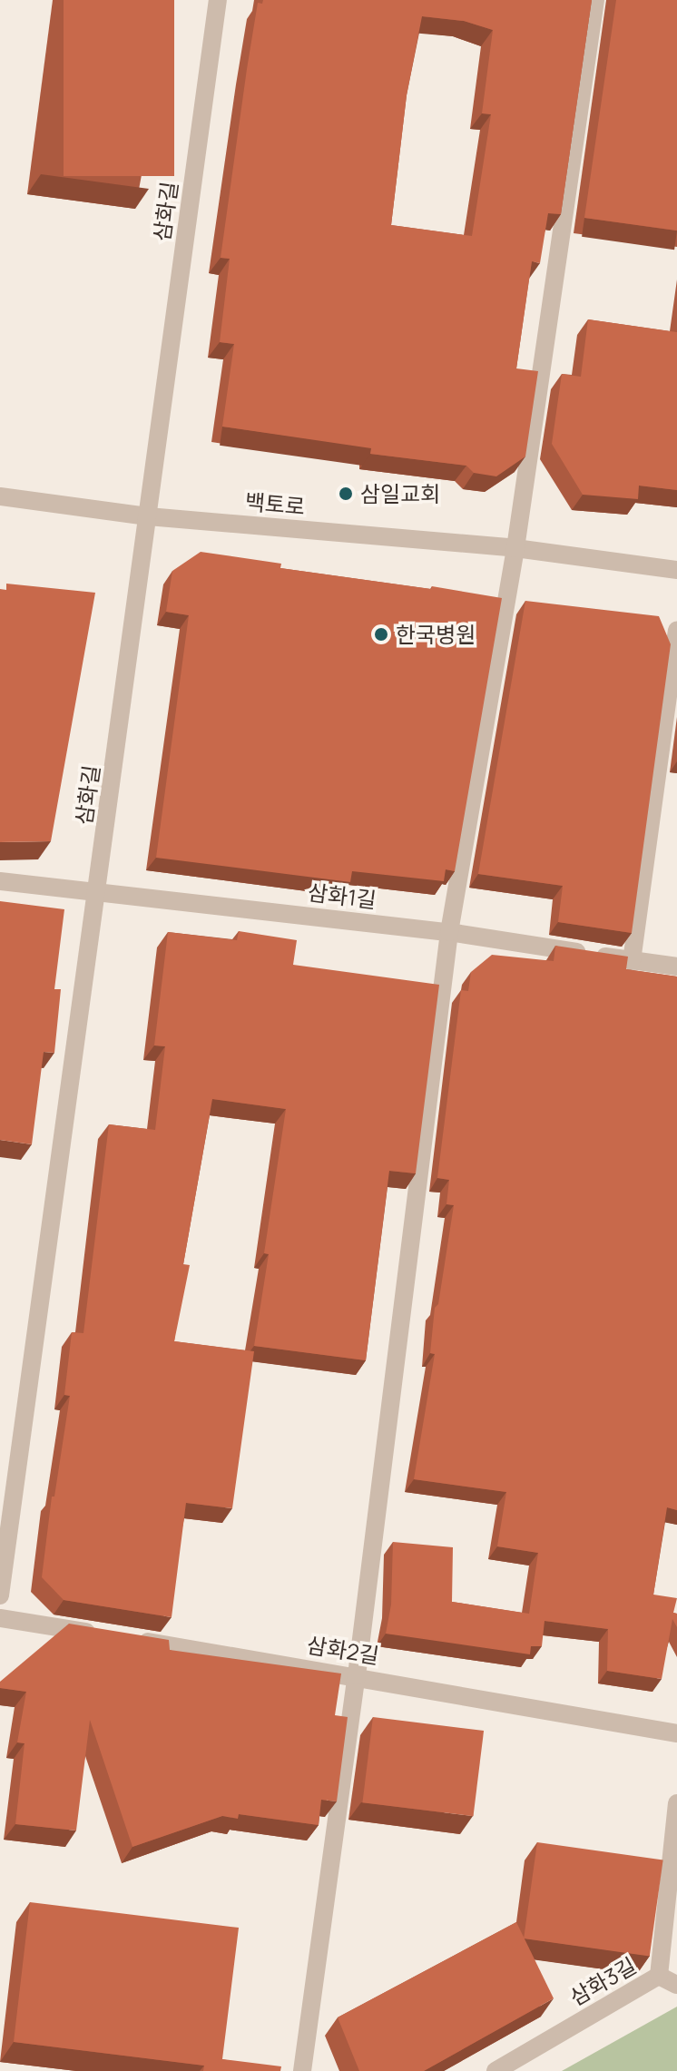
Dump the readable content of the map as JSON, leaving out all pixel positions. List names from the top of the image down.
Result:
{
  "streets": {
    "street": [
      "삼화길",
      "백토로",
      "삼화1길",
      "삼화2길",
      "삼화3길"
    ]
  },
  "crossings": [
    ["삼화길", "백토로"],
    ["삼화길", "삼화1길"]
  ],
  "places": ["삼일교회", "한국병원"]
}
